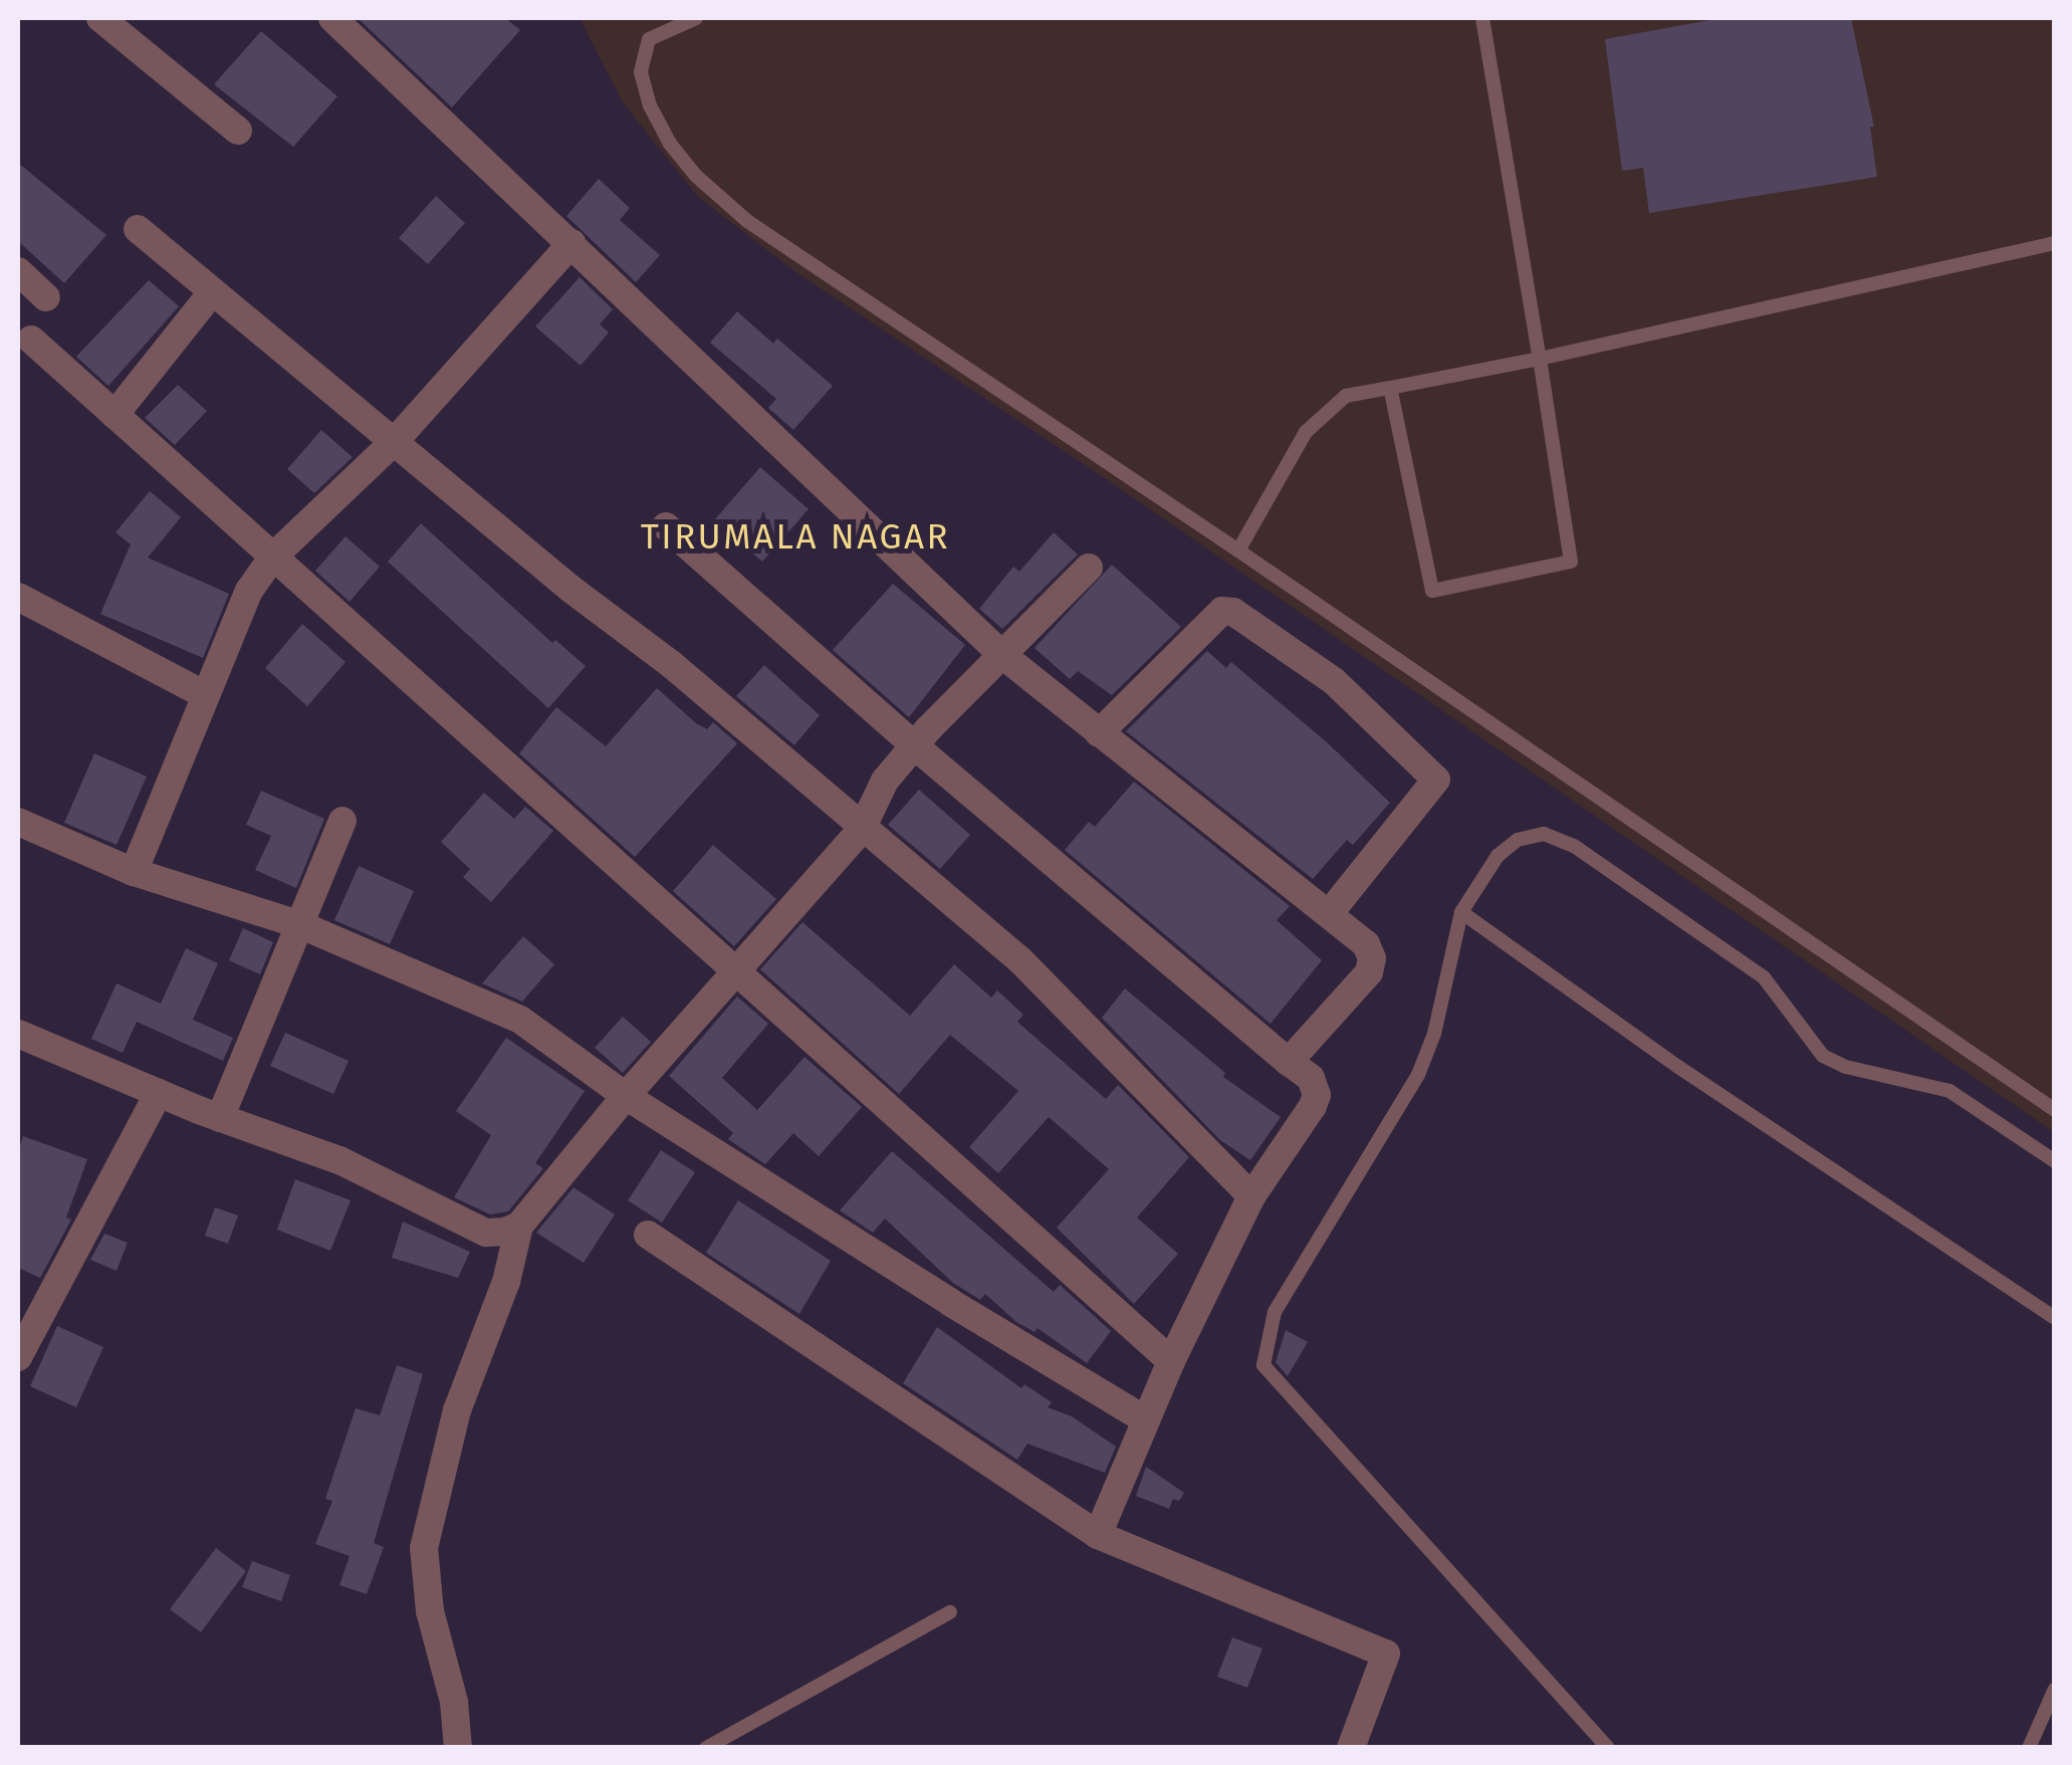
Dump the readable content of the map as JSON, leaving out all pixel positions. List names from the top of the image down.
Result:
{
  "districts": ["TIRUMALA NAGAR"]
}
